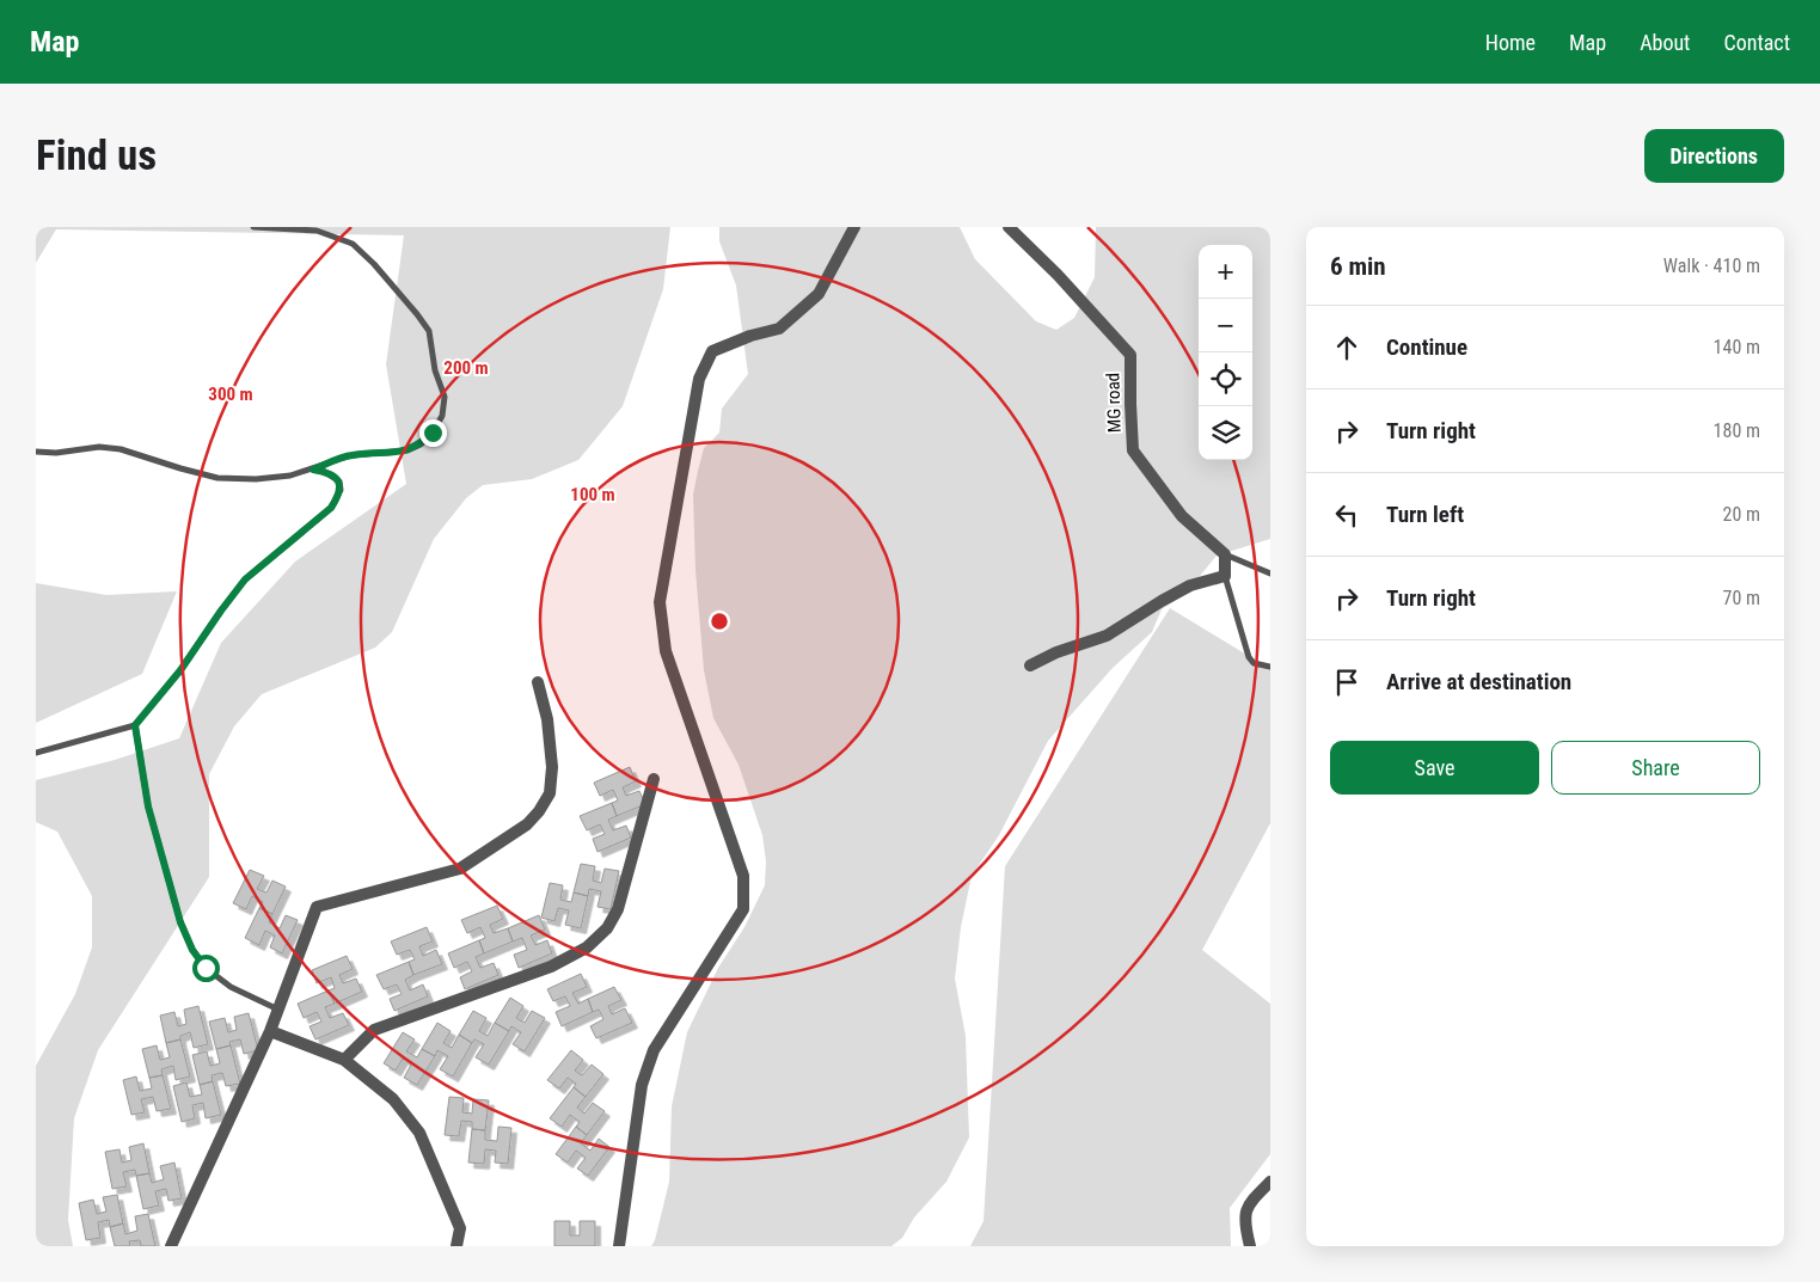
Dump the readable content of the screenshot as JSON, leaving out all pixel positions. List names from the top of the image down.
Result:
{
  "streets": {
    "street": ["MG road"]
  },
  "page": {
    "header": "Map",
    "nav": [
      "Home",
      "Map",
      "About",
      "Contact"
    ],
    "buttons": [
      "Directions",
      ["Save", "Share"]
    ],
    "title": "Find us",
    "heading": ["6 min", "Walk · 410 m"],
    "map_buttons": ["+", "−"],
    "list": [
      ["Continue", "140 m"],
      ["Turn right", "180 m"],
      ["Turn left", "20 m"],
      ["Turn right", "70 m"],
      "Arrive at destination"
    ]
  },
  "rings": ["200 m", "300 m", "100 m"]
}
